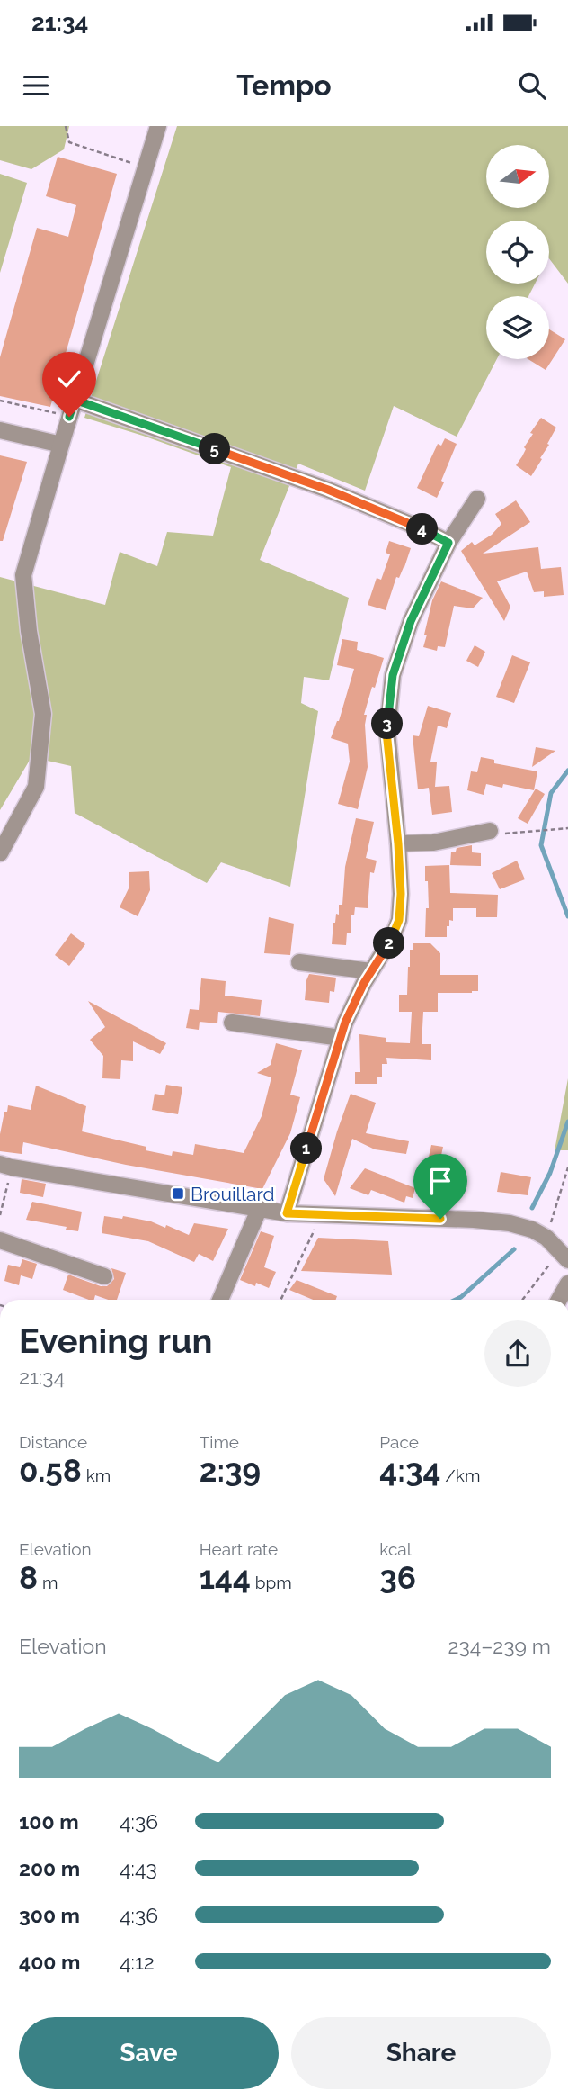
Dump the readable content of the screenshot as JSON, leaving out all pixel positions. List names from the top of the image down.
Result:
{
  "places": {
    "transit": ["Brouillard"]
  },
  "north": "right",
  "page": {
    "status": "21:34",
    "header": "Tempo",
    "pins": [
      "5",
      "4",
      "3",
      "2",
      "1"
    ],
    "heading": ["Evening run", "21:34"],
    "stats": [
      ["Distance", "0.58 km"],
      ["Time", "2:39"],
      ["Pace", "4:34 /km"],
      ["Elevation", "8 m"],
      ["Heart rate", "144 bpm"],
      ["kcal", "36"]
    ],
    "chart": ["Elevation", "234–239 m"],
    "list": [
      {
        "name": "100 m",
        "note": "4:36"
      },
      {
        "name": "200 m",
        "note": "4:43"
      },
      {
        "name": "300 m",
        "note": "4:36"
      },
      {
        "name": "400 m",
        "note": "4:12"
      }
    ],
    "buttons": ["Save", "Share"]
  }
}
